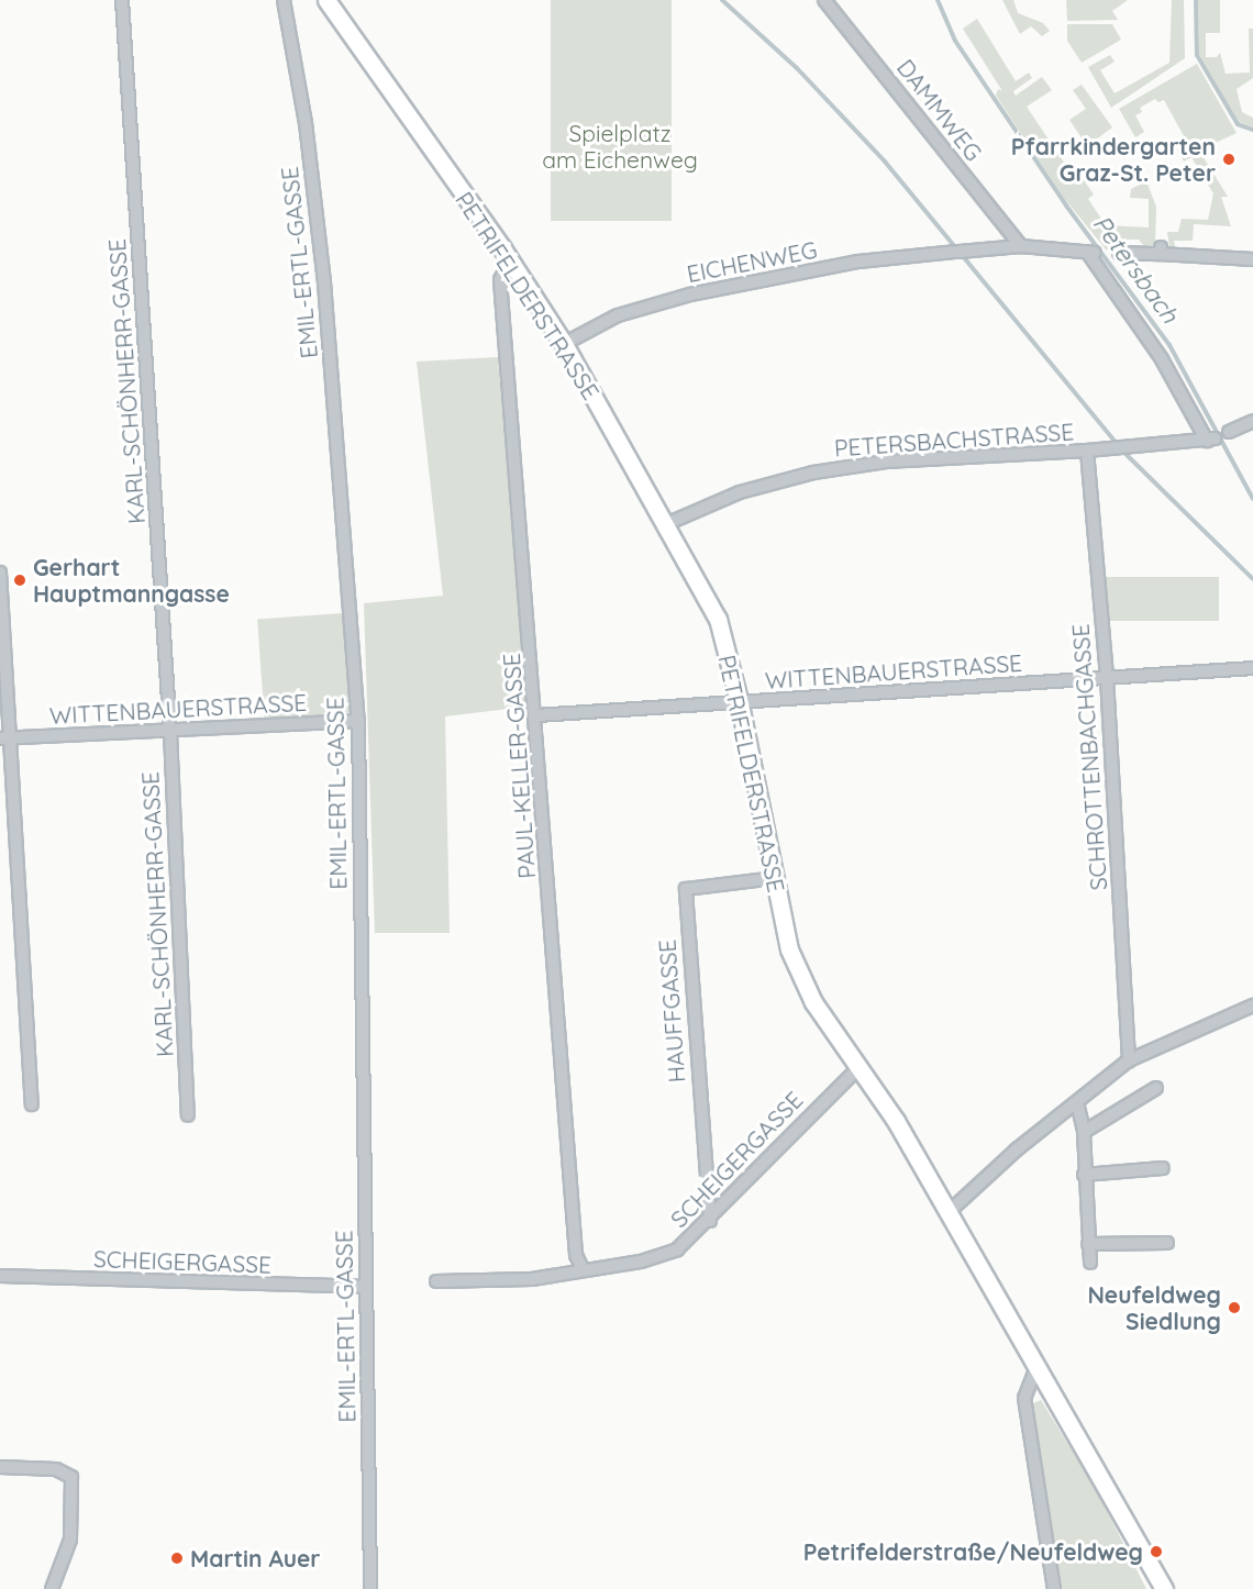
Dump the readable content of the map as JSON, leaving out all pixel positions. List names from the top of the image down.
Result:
{
  "streets": {
    "main road": ["PETRIFELDERSTRASSE"],
    "street": [
      "DAMMWEG",
      "EICHENWEG",
      "EMIL-ERTL-GASSE",
      "KARL-SCHÖNHERR-GASSE",
      "PETERSBACHSTRASSE",
      "WITTENBAUERSTRASSE",
      "SCHROTTENBACHGASSE",
      "PAUL-KELLER-GASSE",
      "HAUFFGASSE",
      "SCHEIGERGASSE"
    ]
  },
  "crossings": [
    ["DAMMWEG", "EICHENWEG"],
    ["EICHENWEG", "PETRIFELDERSTRASSE"],
    ["EICHENWEG", "PETERSBACHSTRASSE"],
    ["EMIL-ERTL-GASSE", "WITTENBAUERSTRASSE"],
    ["EMIL-ERTL-GASSE", "SCHEIGERGASSE"],
    ["PETRIFELDERSTRASSE", "PETERSBACHSTRASSE"],
    ["PETRIFELDERSTRASSE", "WITTENBAUERSTRASSE"],
    ["PETRIFELDERSTRASSE", "PAUL-KELLER-GASSE"],
    ["PETRIFELDERSTRASSE", "HAUFFGASSE"],
    ["PETRIFELDERSTRASSE", "SCHEIGERGASSE"],
    ["KARL-SCHÖNHERR-GASSE", "WITTENBAUERSTRASSE"],
    ["PETERSBACHSTRASSE", "SCHROTTENBACHGASSE"],
    ["WITTENBAUERSTRASSE", "SCHROTTENBACHGASSE"],
    ["WITTENBAUERSTRASSE", "PAUL-KELLER-GASSE"],
    ["PAUL-KELLER-GASSE", "SCHEIGERGASSE"],
    ["HAUFFGASSE", "SCHEIGERGASSE"]
  ],
  "water": ["Petersbach"],
  "parks": ["Spielplatz am Eichenweg"],
  "places": [
    "Pfarrkindergarten Graz-St. Peter",
    "Gerhart Hauptmanngasse",
    "Neufeldweg Siedlung",
    "Petrifelderstraße/Neufeldweg",
    "Martin Auer"
  ]
}
